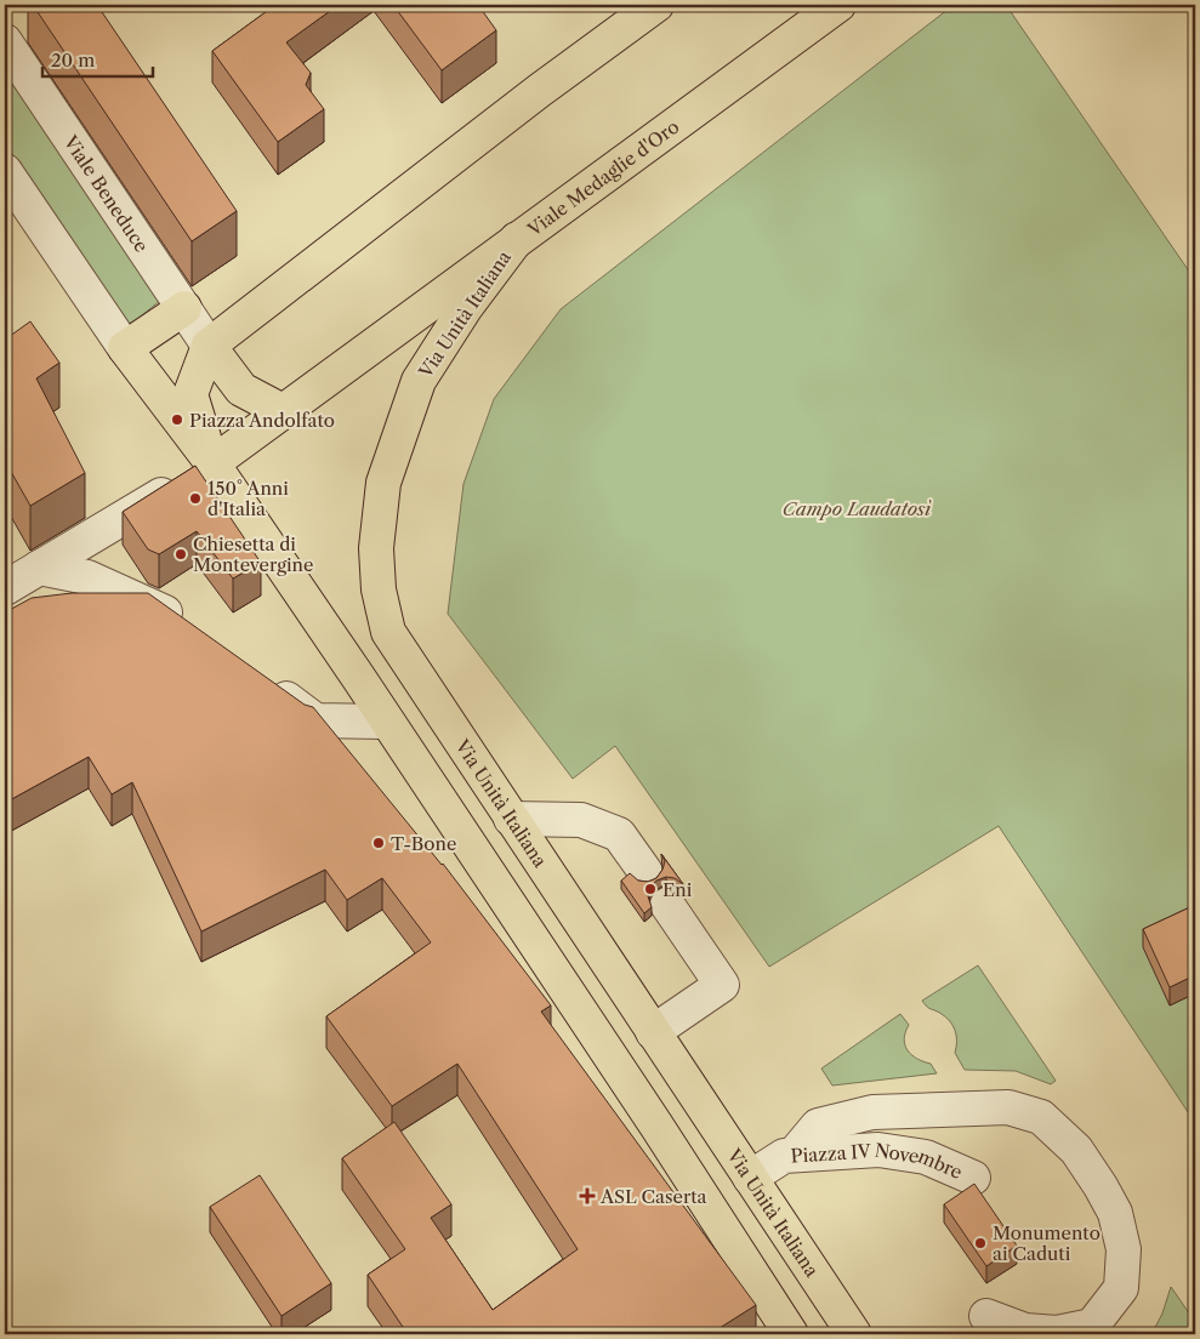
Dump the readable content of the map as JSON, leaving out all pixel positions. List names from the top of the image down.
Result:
{
  "streets": {
    "main road": ["Viale Medaglie d'Oro", "Via Unità Italiana"],
    "street": ["Viale Beneduce", "Piazza IV Novembre"]
  },
  "crossings": [
    ["Viale Medaglie d'Oro", "Via Unità Italiana"],
    ["Via Unità Italiana", "Piazza IV Novembre"]
  ],
  "parks": ["Campo Laudatosì"],
  "places": {
    "other": [
      "Piazza Andolfato",
      "150° Anni d'Italia",
      "Chiesetta di Montevergine",
      "T-Bone",
      "Eni",
      "Monumento ai Caduti"
    ],
    "health": ["ASL Caserta"]
  },
  "scale_bar": "20 m"
}
